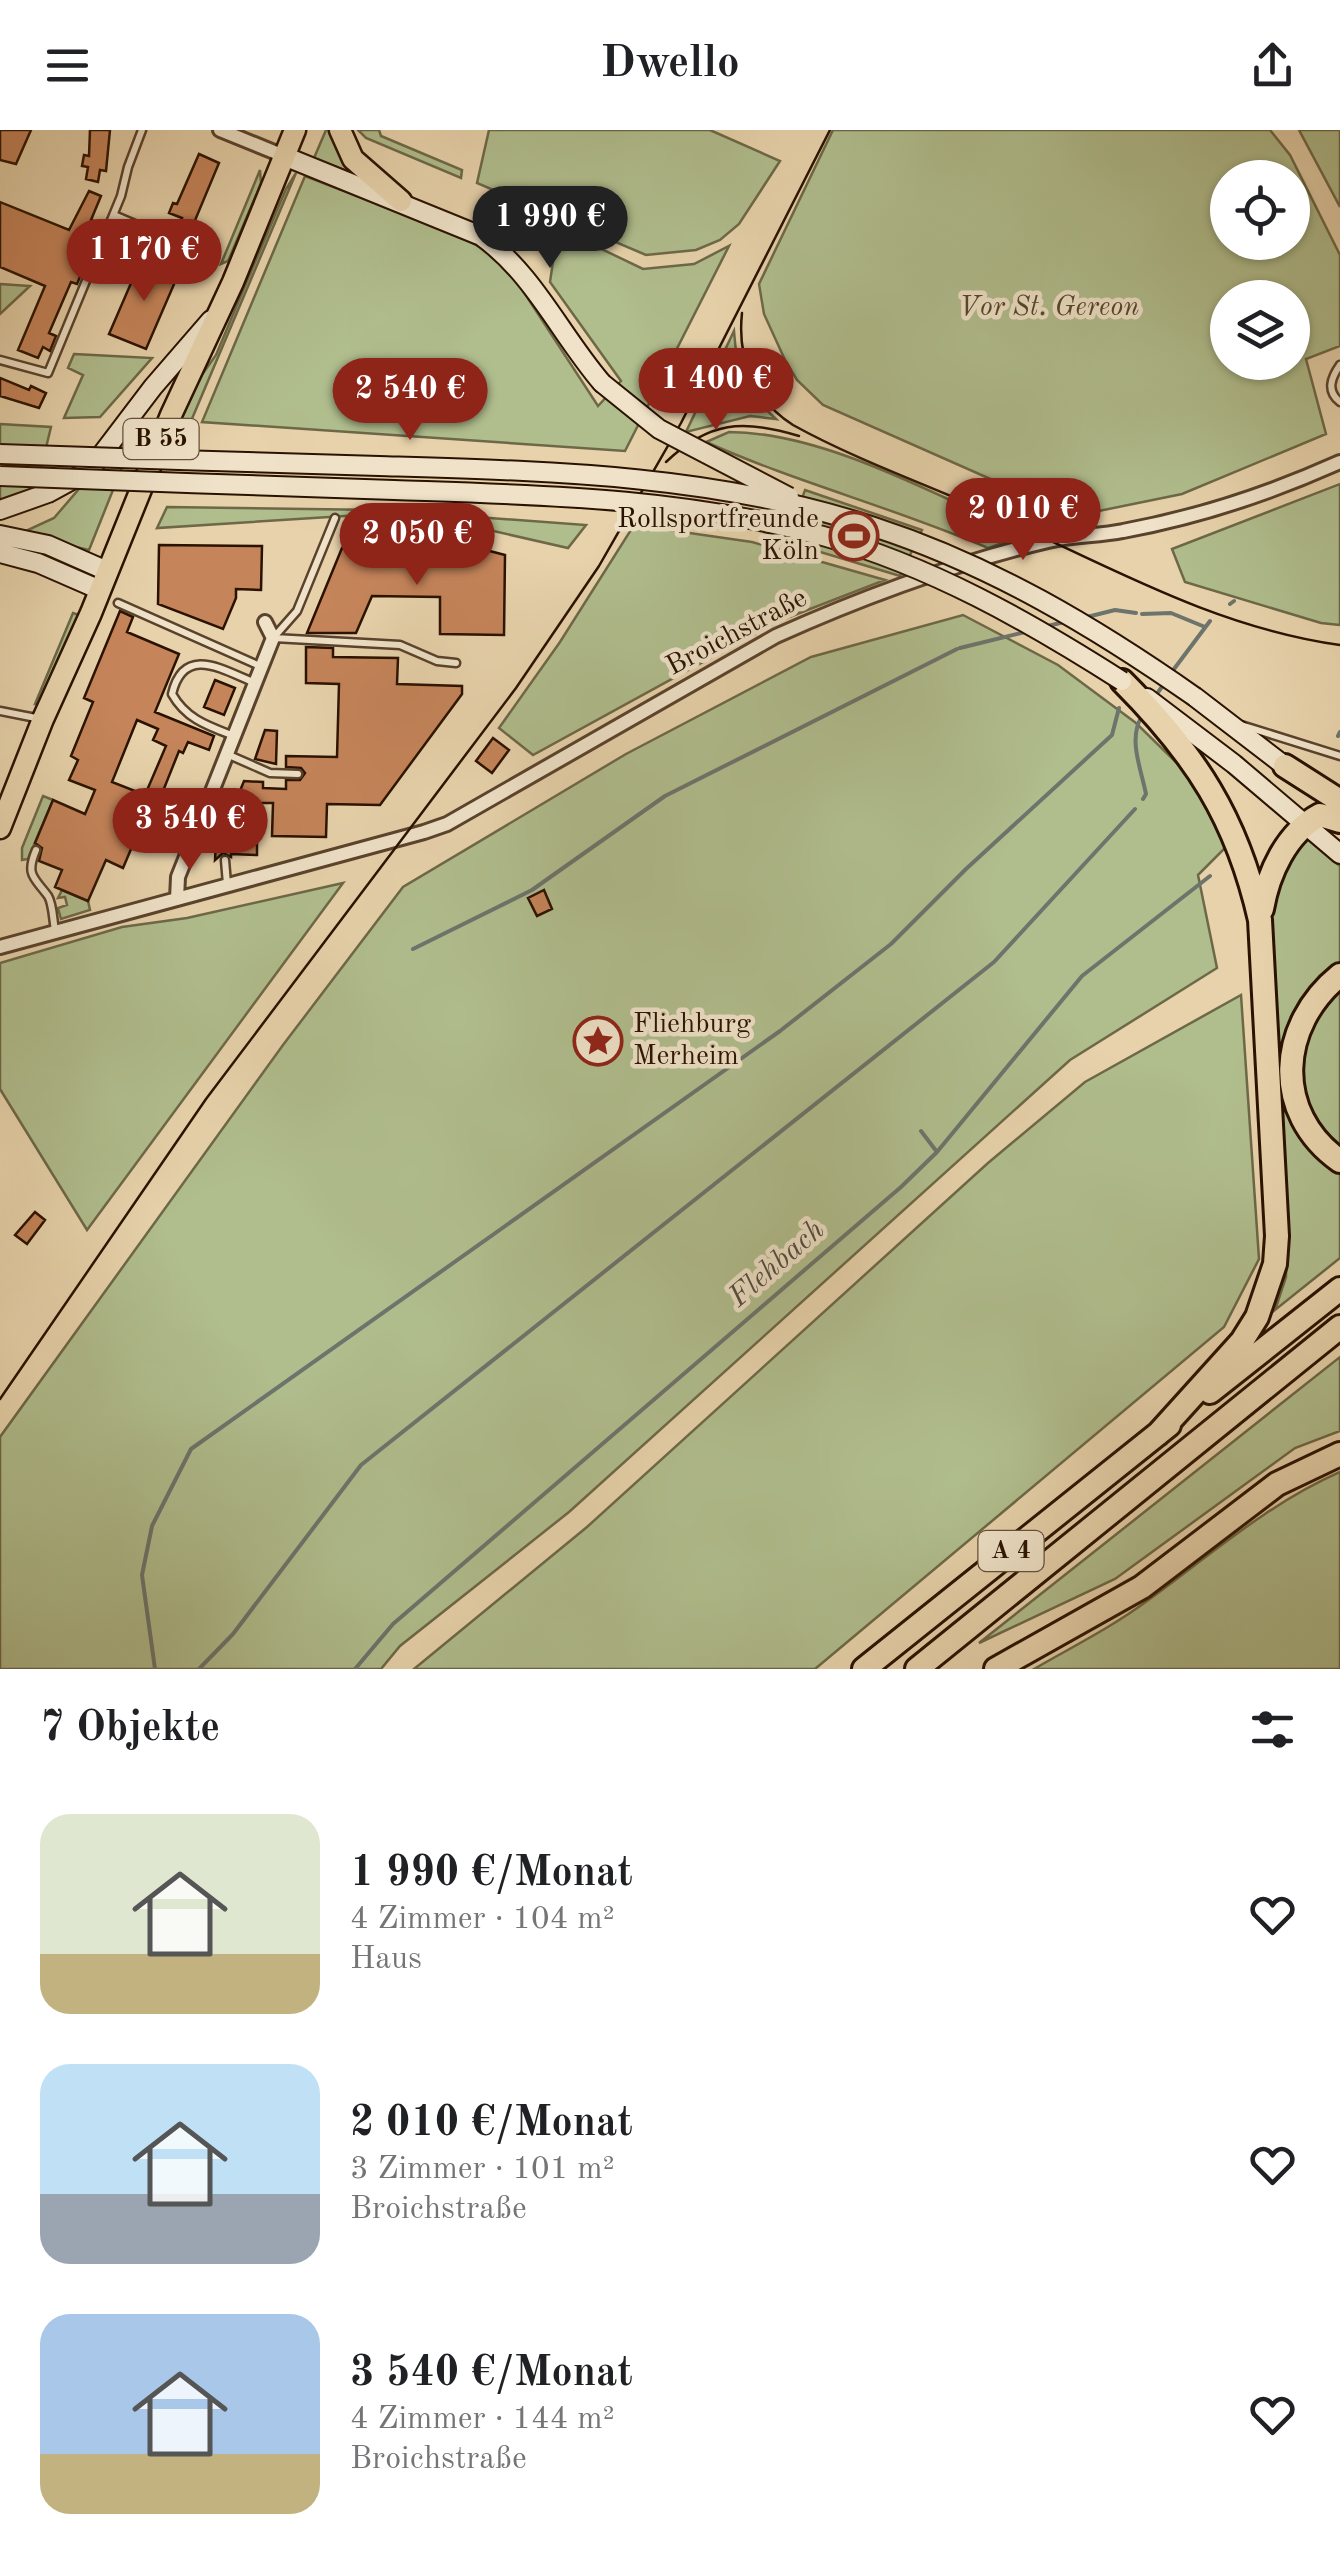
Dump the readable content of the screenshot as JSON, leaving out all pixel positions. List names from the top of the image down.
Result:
{
  "streets": {
    "highway": ["A 4"],
    "main road": ["B 55"],
    "street": ["Broichstraße"]
  },
  "water": ["Flehbach"],
  "parks": ["Vor St. Gereon"],
  "places": {
    "sports": ["Rollsportfreunde Köln"],
    "place": ["Fliehburg Merheim"]
  },
  "page": {
    "header": "Dwello",
    "price": [
      "1 990 €",
      "1 170 €",
      "1 400 €",
      "2 540 €",
      "2 010 €",
      "2 050 €",
      "3 540 €"
    ],
    "heading": "7 Objekte",
    "list": [
      {
        "name": "1 990 €/Monat",
        "note": "4 Zimmer · 104 m² · Haus"
      },
      {
        "name": "2 010 €/Monat",
        "note": "3 Zimmer · 101 m² · Broichstraße"
      },
      {
        "name": "3 540 €/Monat",
        "note": "4 Zimmer · 144 m² · Broichstraße"
      }
    ]
  }
}
